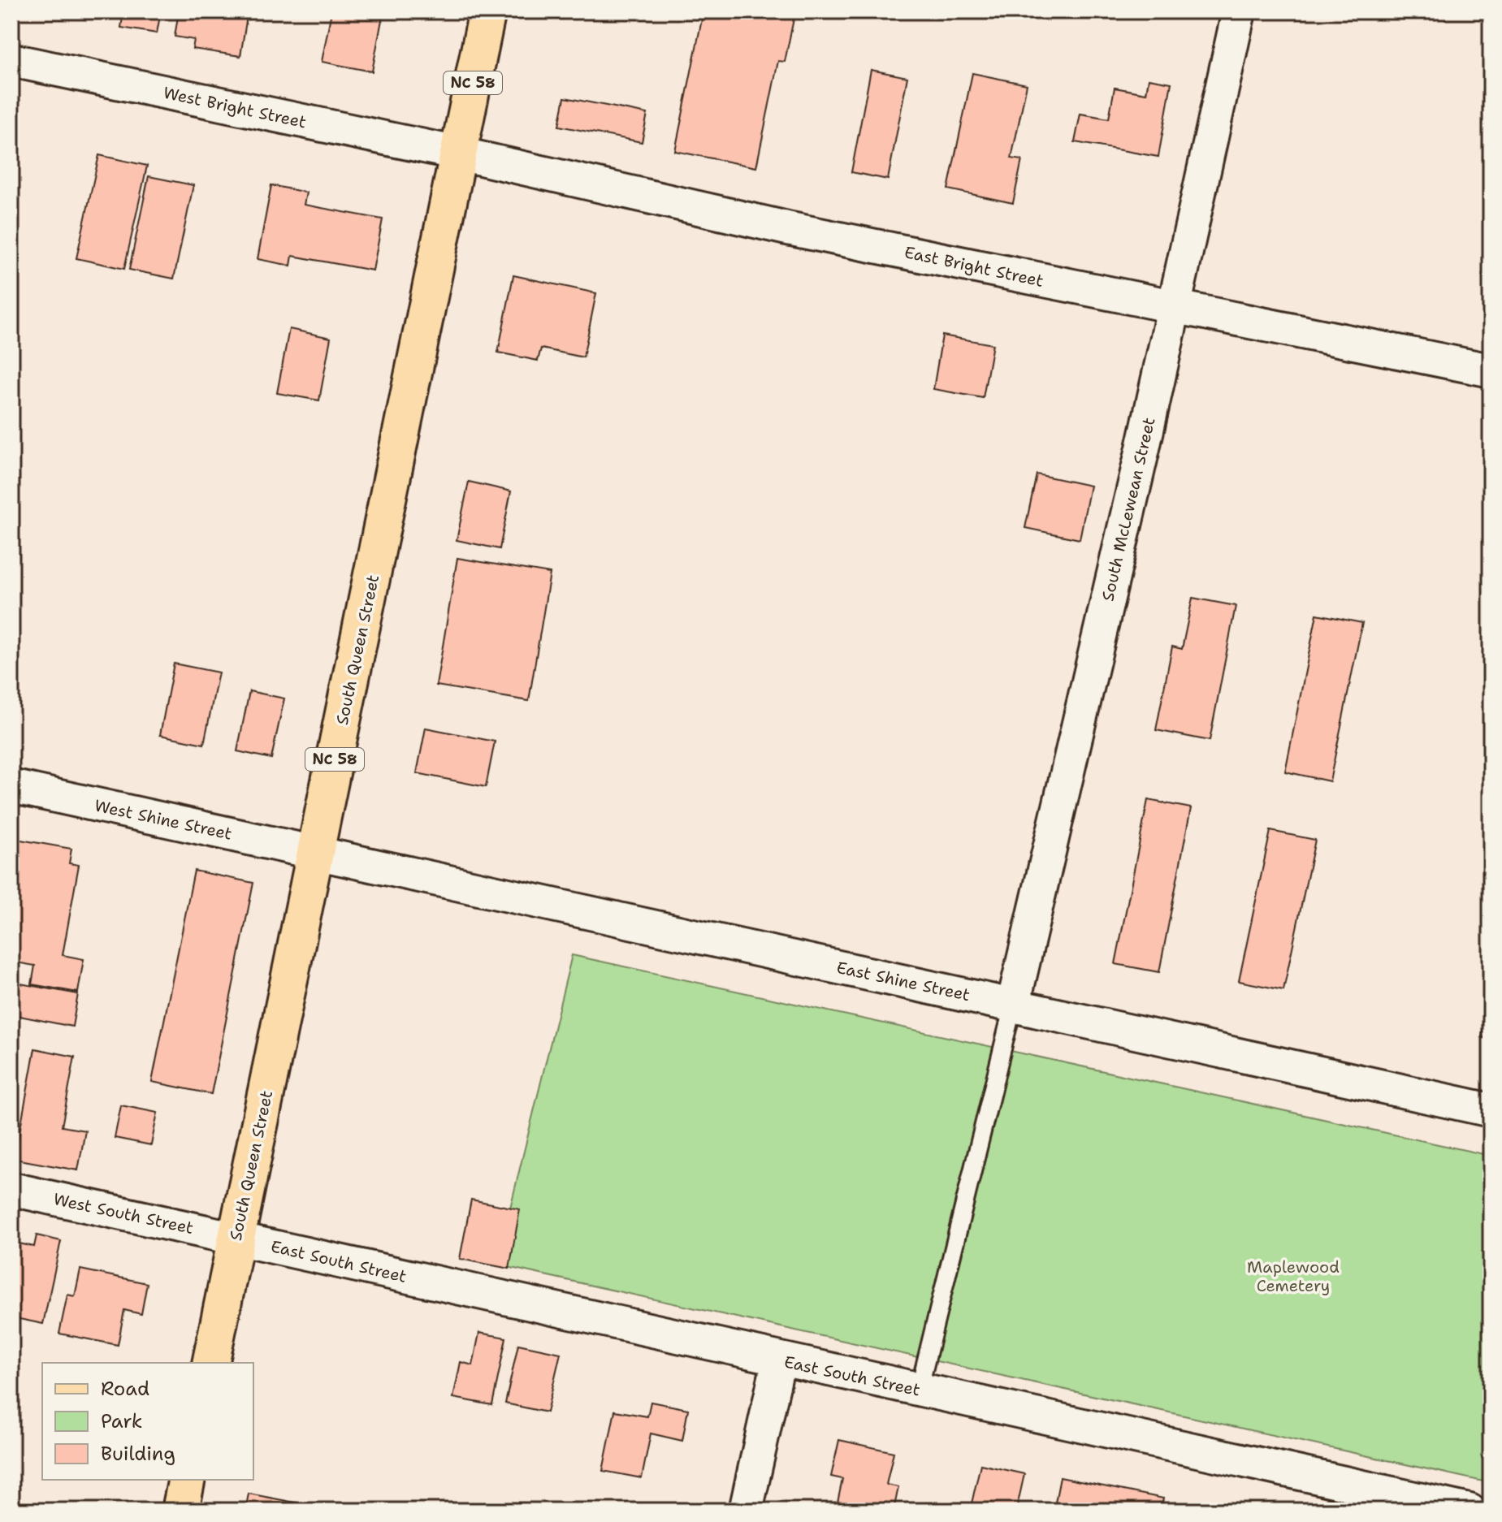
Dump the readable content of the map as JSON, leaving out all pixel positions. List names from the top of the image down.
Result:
{
  "streets": {
    "main road": ["NC 58", "South Queen Street"],
    "street": [
      "West Bright Street",
      "East Bright Street",
      "South McLewean Street",
      "West Shine Street",
      "East Shine Street",
      "West South Street",
      "East South Street"
    ]
  },
  "crossings": [
    ["West Bright Street", "East Bright Street"],
    ["West Bright Street", "South Queen Street"],
    ["East Bright Street", "South McLewean Street"],
    ["East Bright Street", "South Queen Street"],
    ["South McLewean Street", "East Shine Street"],
    ["South Queen Street", "West Shine Street"],
    ["South Queen Street", "East Shine Street"],
    ["South Queen Street", "West South Street"],
    ["South Queen Street", "East South Street"],
    ["West Shine Street", "East Shine Street"],
    ["West South Street", "East South Street"]
  ],
  "parks": ["Maplewood Cemetery"],
  "legend": ["Road", "Park", "Building"]
}
